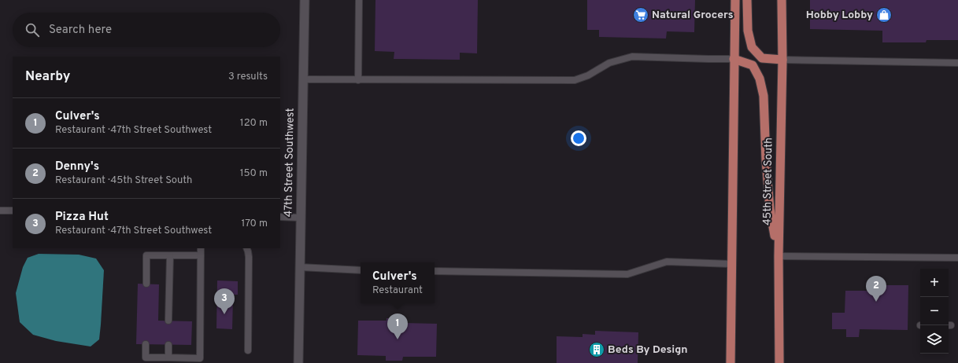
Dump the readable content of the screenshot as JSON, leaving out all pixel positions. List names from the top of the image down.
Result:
{
  "streets": {
    "main road": ["45th Street South"],
    "street": ["47th Street Southwest"]
  },
  "places": {
    "supermarket": ["Natural Grocers"],
    "shop": ["Hobby Lobby"],
    "building": ["Beds By Design"]
  },
  "page": {
    "search": "Search here",
    "heading": ["Nearby", "3 results"],
    "list": [
      {
        "mark": "1",
        "name": "Culver's",
        "note": "Restaurant · 47th Street Southwest",
        "value": "120 m"
      },
      {
        "mark": "2",
        "name": "Denny's",
        "note": "Restaurant · 45th Street South",
        "value": "150 m"
      },
      {
        "mark": "3",
        "name": "Pizza Hut",
        "note": "Restaurant · 47th Street Southwest",
        "value": "170 m"
      }
    ],
    "popup": ["Culver's", "Restaurant"],
    "map_buttons": ["+", "−"],
    "pins": ["2", "3", "1"]
  }
}
